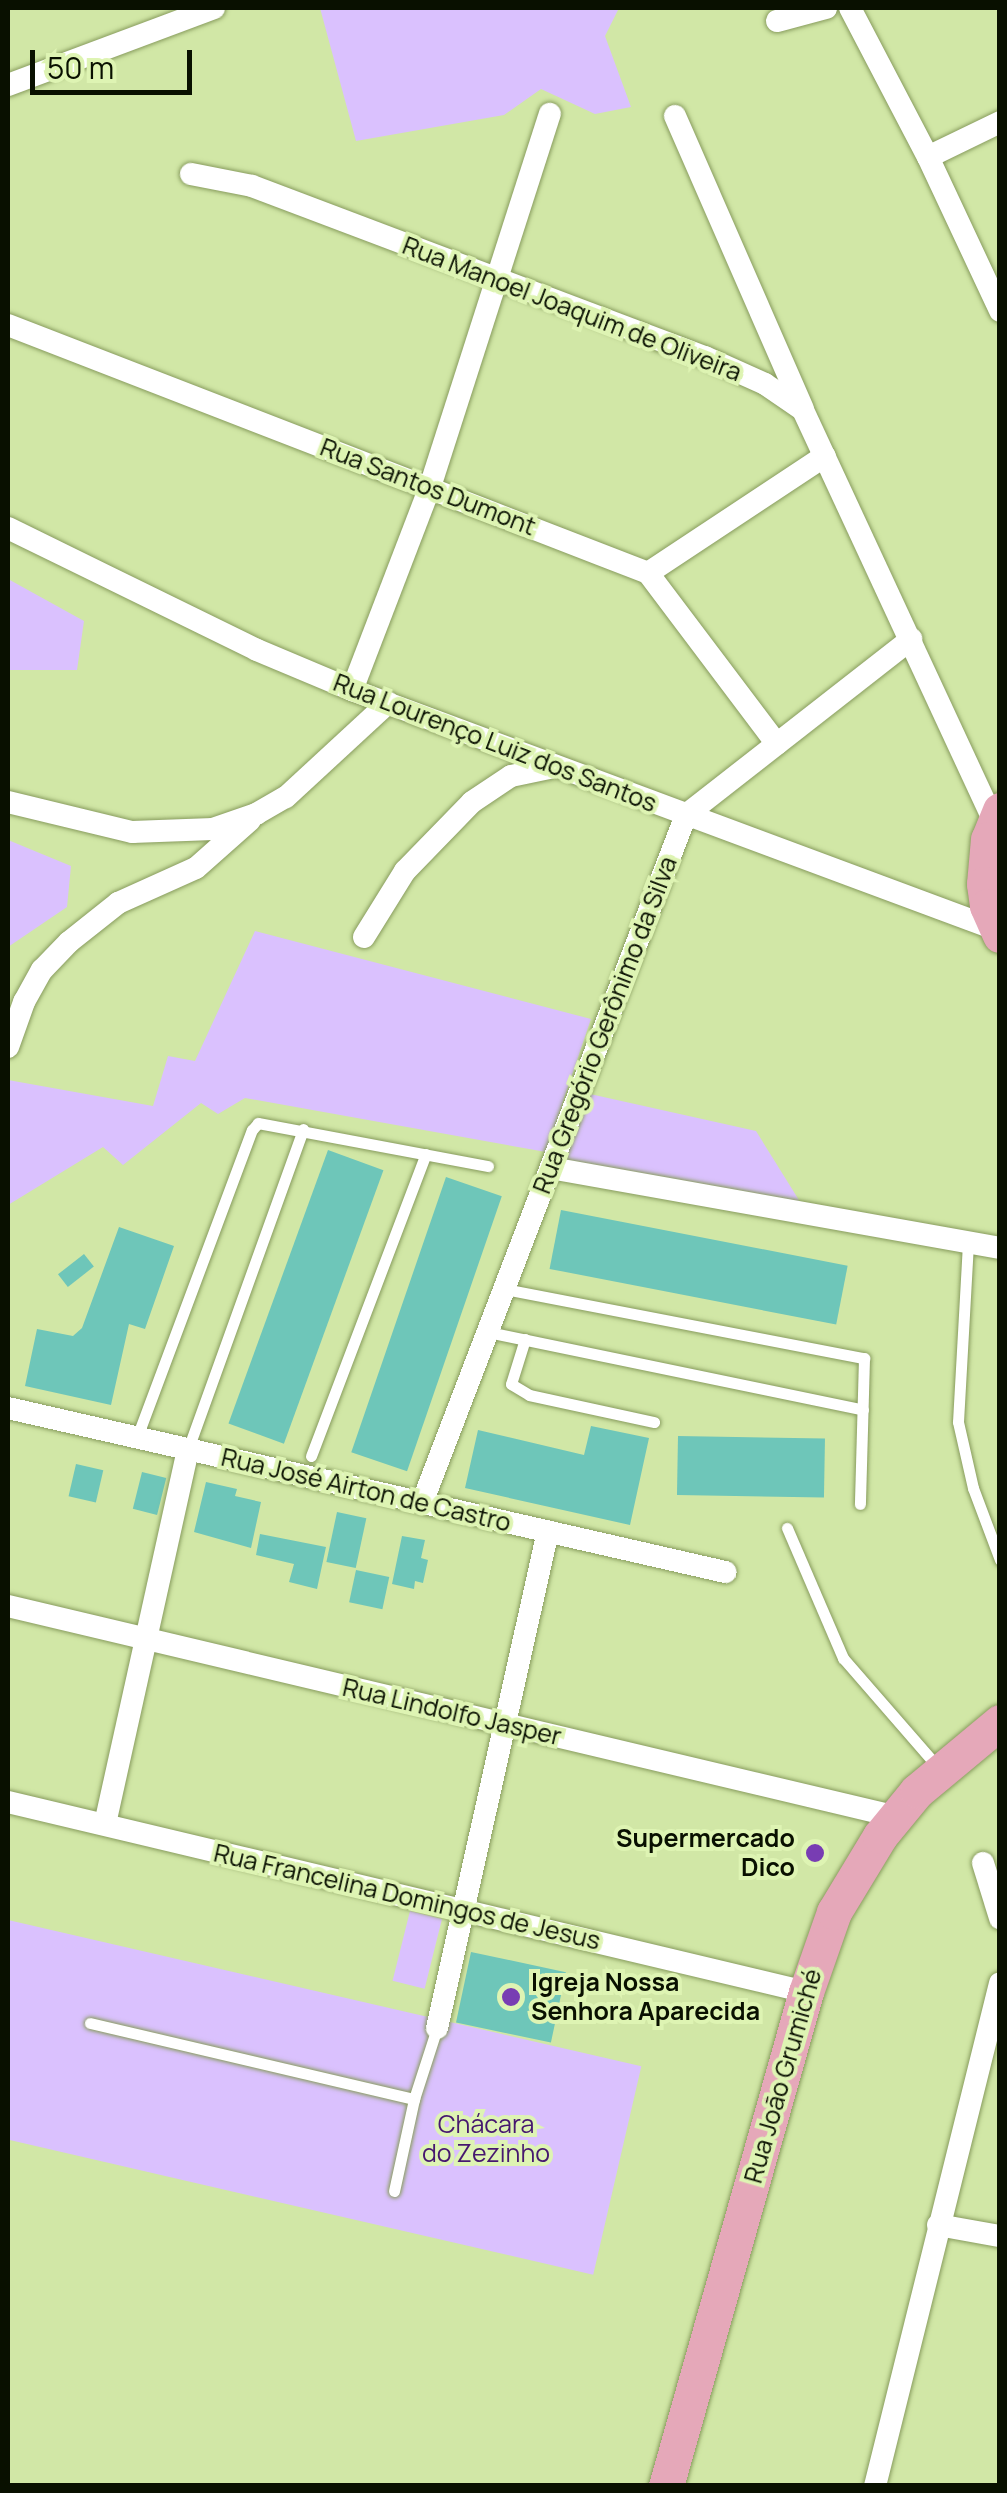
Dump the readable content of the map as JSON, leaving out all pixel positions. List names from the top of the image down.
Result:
{
  "streets": {
    "main road": ["Rua João Grumiché"],
    "street": [
      "Rua Manoel Joaquim de Oliveira",
      "Rua Santos Dumont",
      "Rua Lourenço Luiz dos Santos",
      "Rua Gregório Gerônimo da Silva",
      "Rua José Airton de Castro",
      "Rua Lindolfo Jasper",
      "Rua Francelina Domingos de Jesus"
    ]
  },
  "crossings": [
    ["Rua Lourenço Luiz dos Santos", "Rua Gregório Gerônimo da Silva"],
    ["Rua Gregório Gerônimo da Silva", "Rua José Airton de Castro"],
    ["Rua Lindolfo Jasper", "Rua João Grumiché"],
    ["Rua Francelina Domingos de Jesus", "Rua João Grumiché"]
  ],
  "parks": ["Chácara do Zezinho"],
  "places": ["Supermercado Dico", "Igreja Nossa Senhora Aparecida"],
  "scale_bar": "50 m"
}
